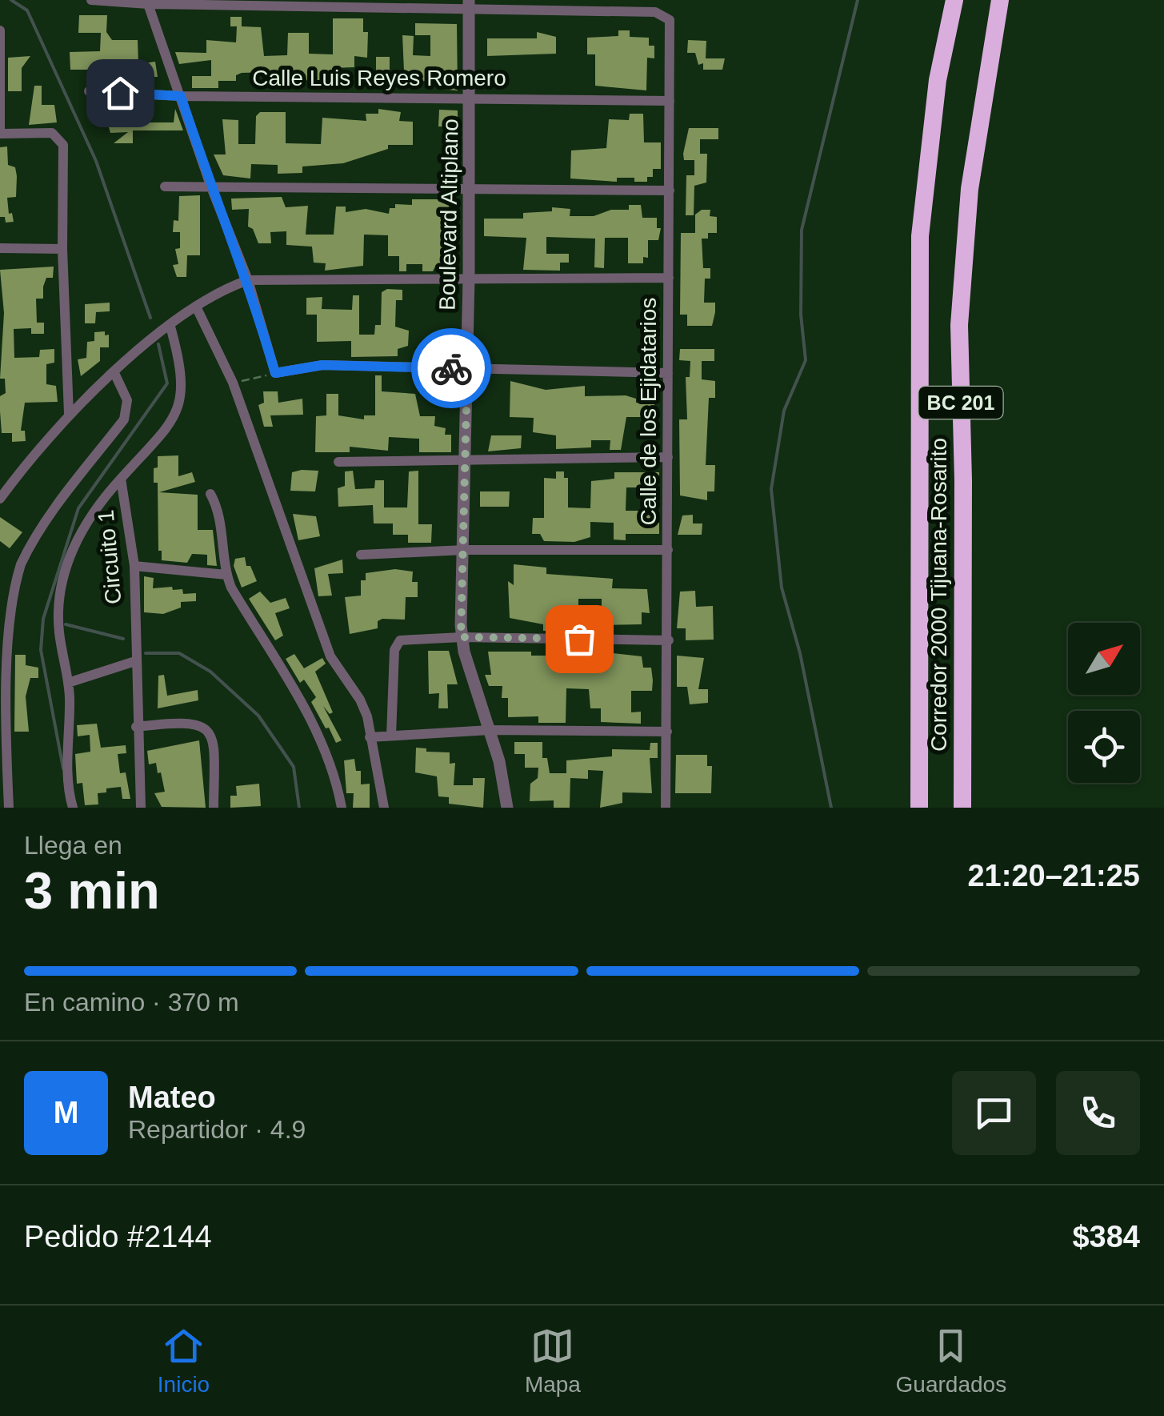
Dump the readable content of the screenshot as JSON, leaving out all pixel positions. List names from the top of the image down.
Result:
{
  "streets": {
    "highway": ["BC 201", "Corredor 2000 Tijuana-Rosarito"],
    "street": [
      "Calle Luis Reyes Romero",
      "Boulevard Altiplano",
      "Calle de los Ejidatarios",
      "Circuito 1"
    ]
  },
  "crossings": [
    ["Calle Luis Reyes Romero", "Boulevard Altiplano"],
    ["Calle Luis Reyes Romero", "Calle de los Ejidatarios"],
    ["Boulevard Altiplano", "Calle de los Ejidatarios"]
  ],
  "north": "top right",
  "page": {
    "heading": ["3 min", "Llega en", "21:20–21:25"],
    "panel": [
      "Mateo",
      "Repartidor · 4.9",
      "Pedido #2144",
      "$384"
    ],
    "bar": "En camino · 370 m",
    "round": "M",
    "tabs": ["Inicio", "Mapa", "Guardados"]
  }
}
